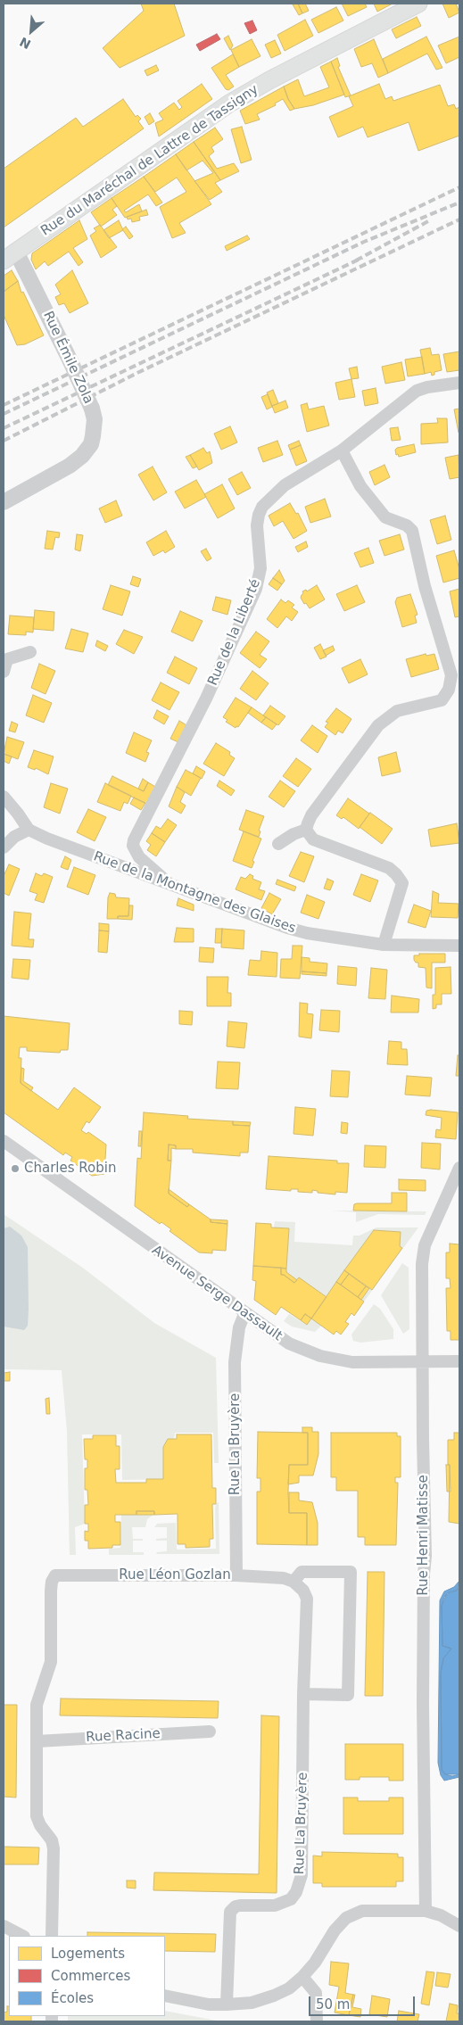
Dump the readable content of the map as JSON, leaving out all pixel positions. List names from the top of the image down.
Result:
{
  "streets": {
    "main road": ["Rue du Maréchal de Lattre de Tassigny"],
    "street": [
      "Rue Émile Zola",
      "Rue de la Liberté",
      "Rue de la Montagne des Glaises",
      "Avenue Serge Dassault",
      "Rue La Bruyère",
      "Rue Henri Matisse",
      "Rue Léon Gozlan",
      "Rue Racine"
    ]
  },
  "crossings": [
    ["Rue du Maréchal de Lattre de Tassigny", "Rue Émile Zola"],
    ["Rue de la Liberté", "Rue de la Montagne des Glaises"],
    ["Avenue Serge Dassault", "Rue La Bruyère"],
    ["Avenue Serge Dassault", "Rue Henri Matisse"],
    ["Rue La Bruyère", "Rue Léon Gozlan"],
    ["Rue Léon Gozlan", "Rue Racine"]
  ],
  "places": ["Charles Robin"],
  "legend": ["Logements", "Commerces", "Écoles"],
  "scale_bar": "50 m",
  "north": "bottom left"
}
